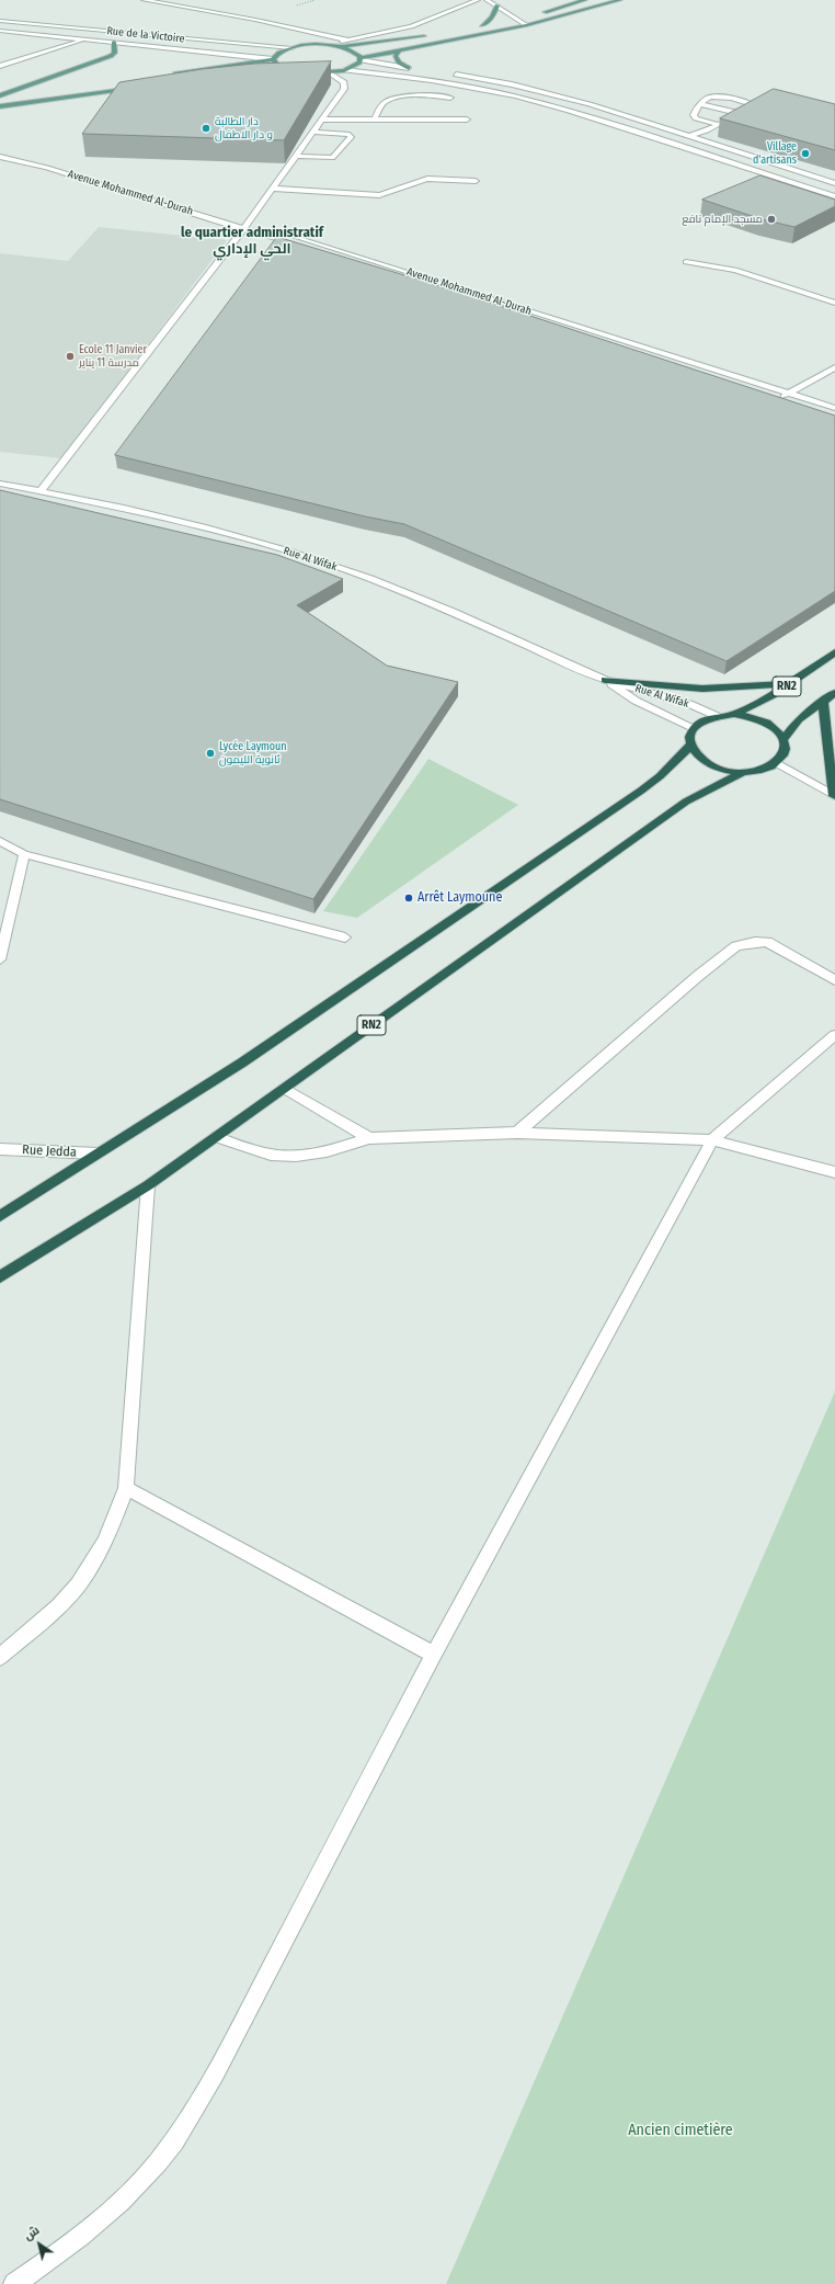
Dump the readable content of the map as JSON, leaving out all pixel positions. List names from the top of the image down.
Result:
{
  "streets": {
    "highway": ["RN2"],
    "street": [
      "Rue de la Victoire",
      "Avenue Mohammed Al-Durah",
      "Rue Al Wifak",
      "Rue Jedda"
    ]
  },
  "crossings": [
    ["Rue Al Wifak", "RN2"]
  ],
  "districts": ["le quartier administratif الحي الإداري"],
  "parks": ["Ancien cimetière"],
  "places": [
    "دار الطالبة و دار الاطفال",
    "Village d'artisans",
    "مسجد الإمام نافع",
    "Ecole 11 Janvier مدرسة 11 يناير",
    "Lycée Laymoun ثانوية الليمون",
    "Arrêt Laymoune"
  ],
  "north": "top left"
}
